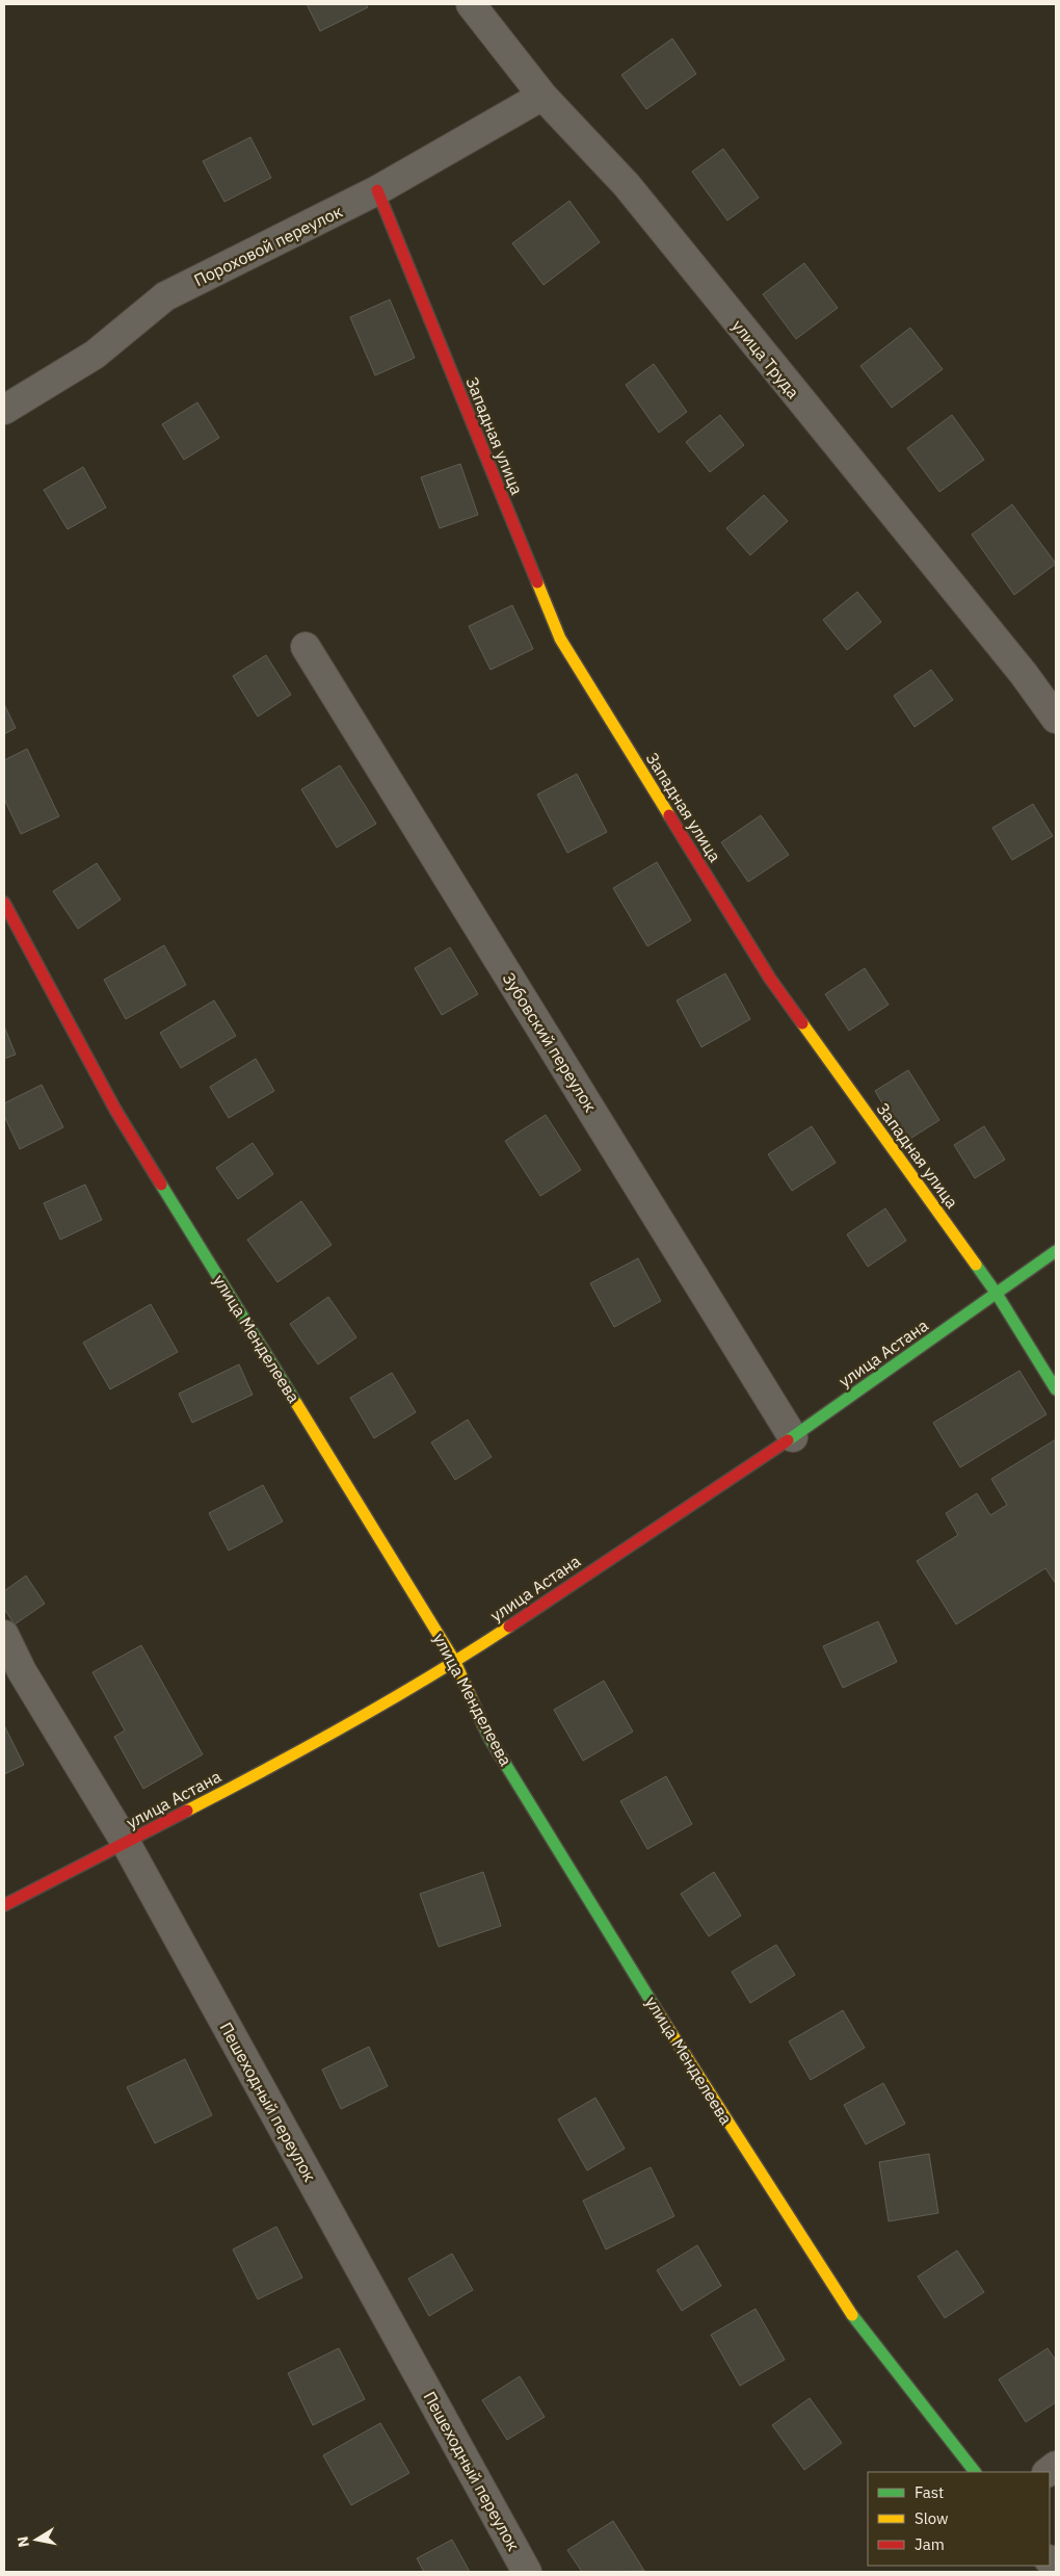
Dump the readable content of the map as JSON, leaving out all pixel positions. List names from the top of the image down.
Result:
{
  "streets": {
    "street": [
      "Пороховой переулок",
      "улица Труда",
      "Западная улица",
      "Зубовский переулок",
      "улица Менделеева",
      "улица Астана",
      "Пешеходный переулок"
    ]
  },
  "crossings": [
    ["Пороховой переулок", "улица Труда"],
    ["Пороховой переулок", "Западная улица"],
    ["Западная улица", "улица Астана"],
    ["Зубовский переулок", "улица Астана"],
    ["улица Менделеева", "улица Астана"],
    ["улица Астана", "Пешеходный переулок"]
  ],
  "legend": ["Fast", "Slow", "Jam"],
  "north": "left"
}
